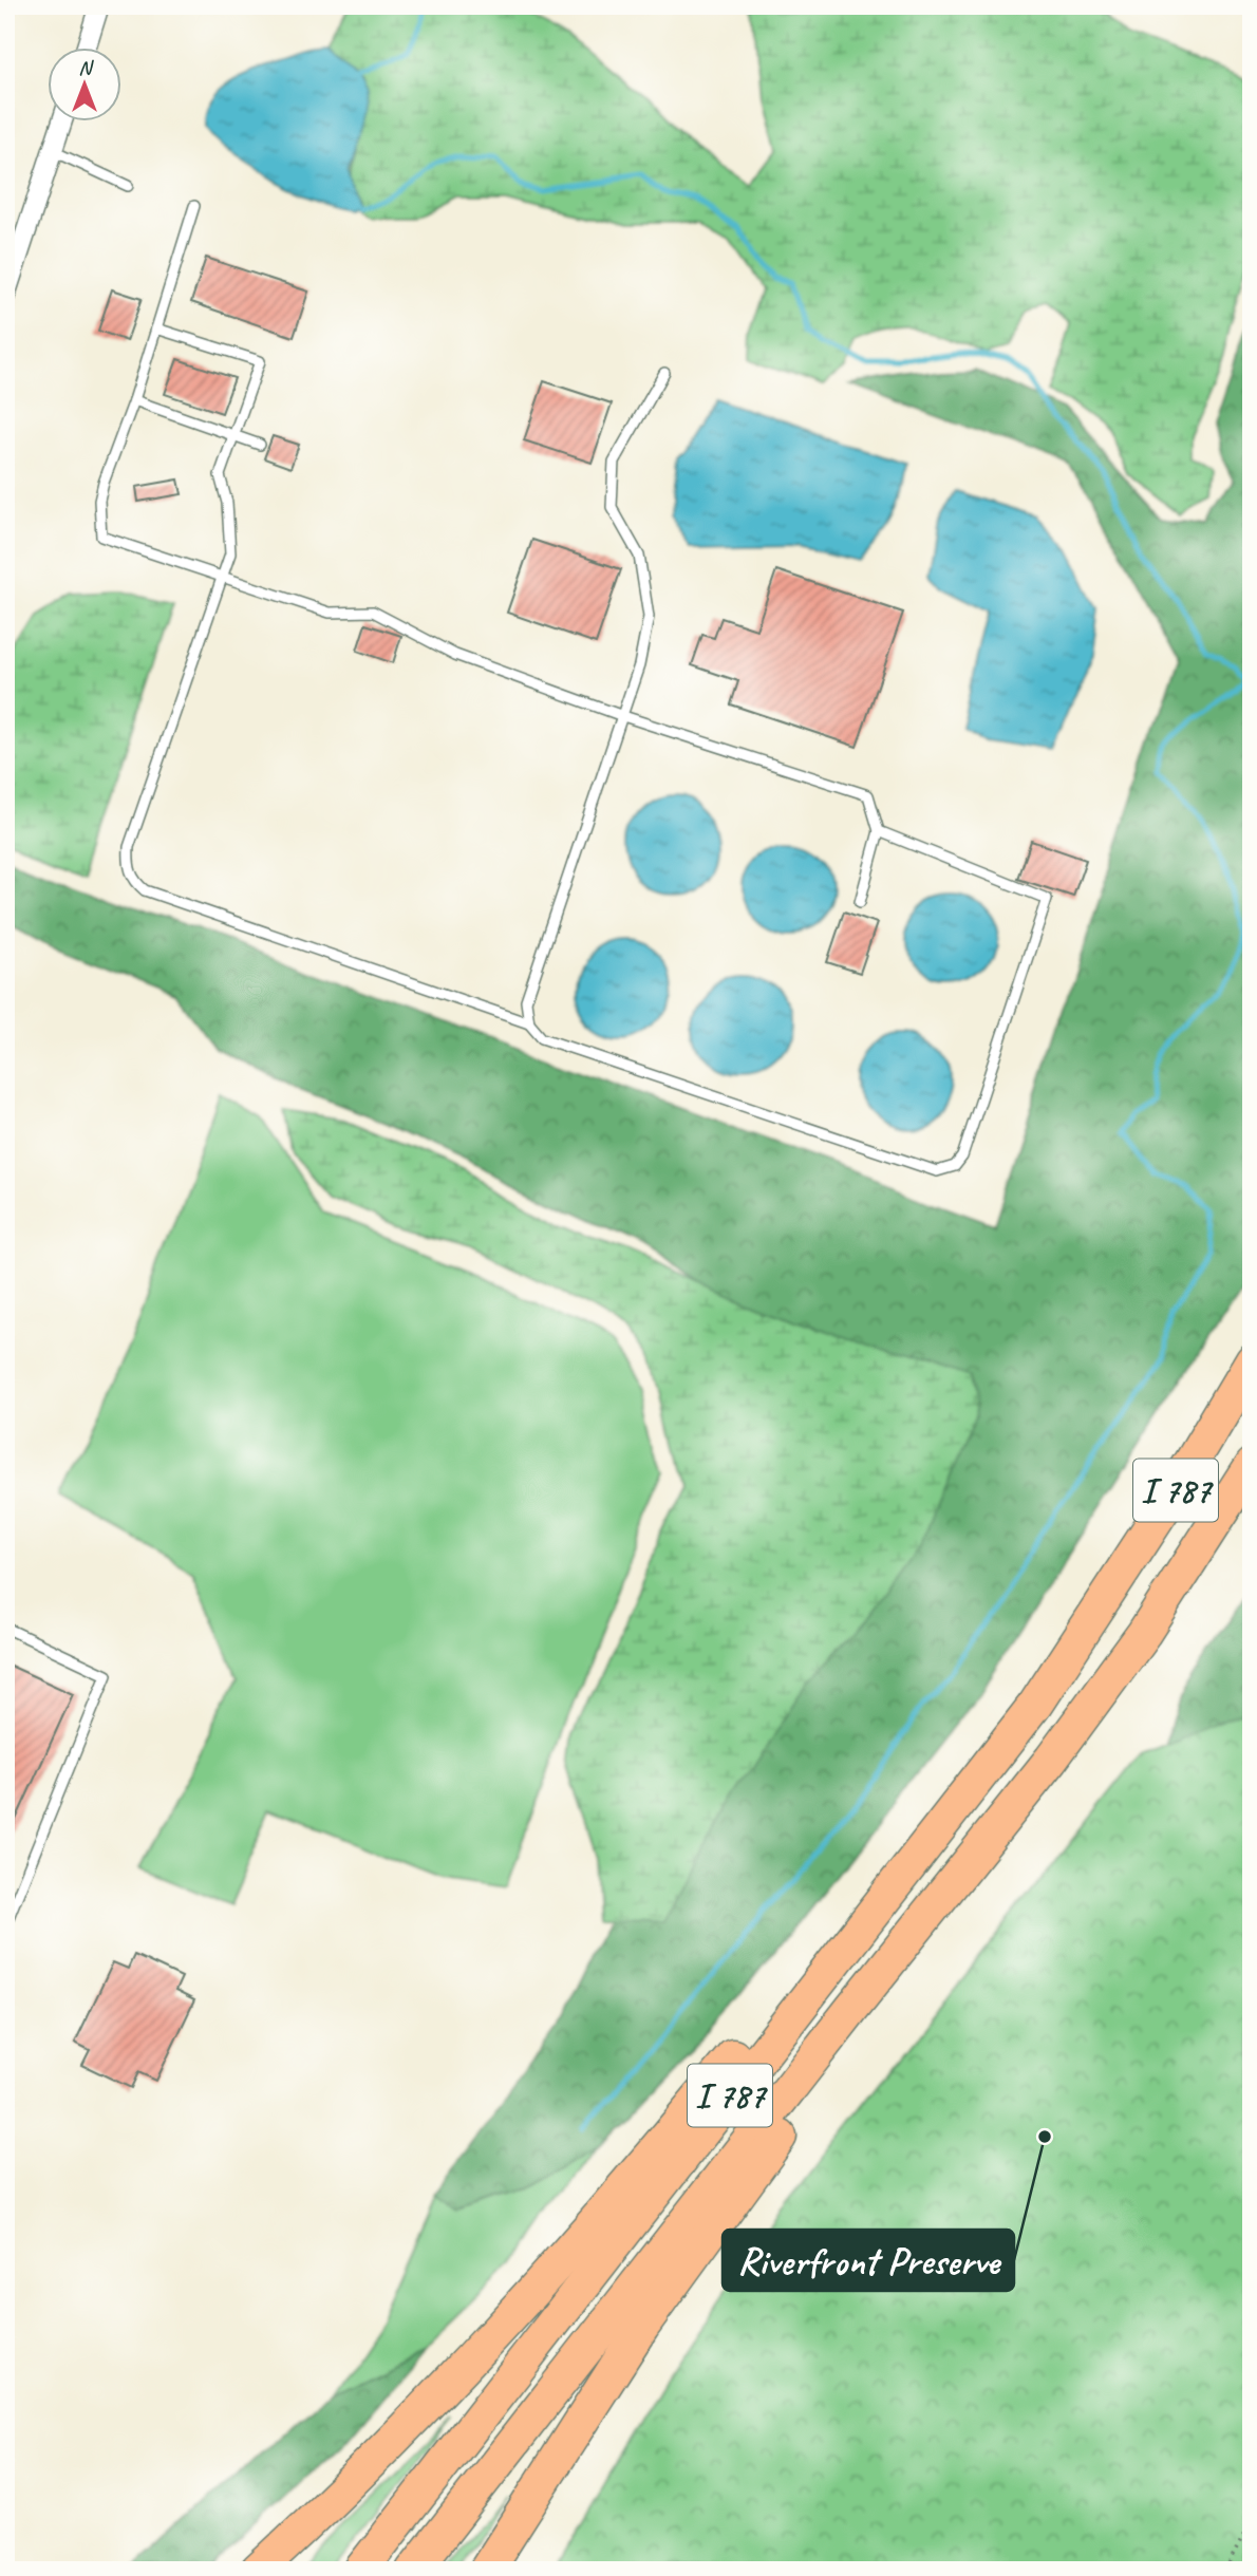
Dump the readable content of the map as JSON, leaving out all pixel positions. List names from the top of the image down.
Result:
{
  "streets": {
    "highway": ["I 787"]
  },
  "places": ["Riverfront Preserve"],
  "north": "top"
}
